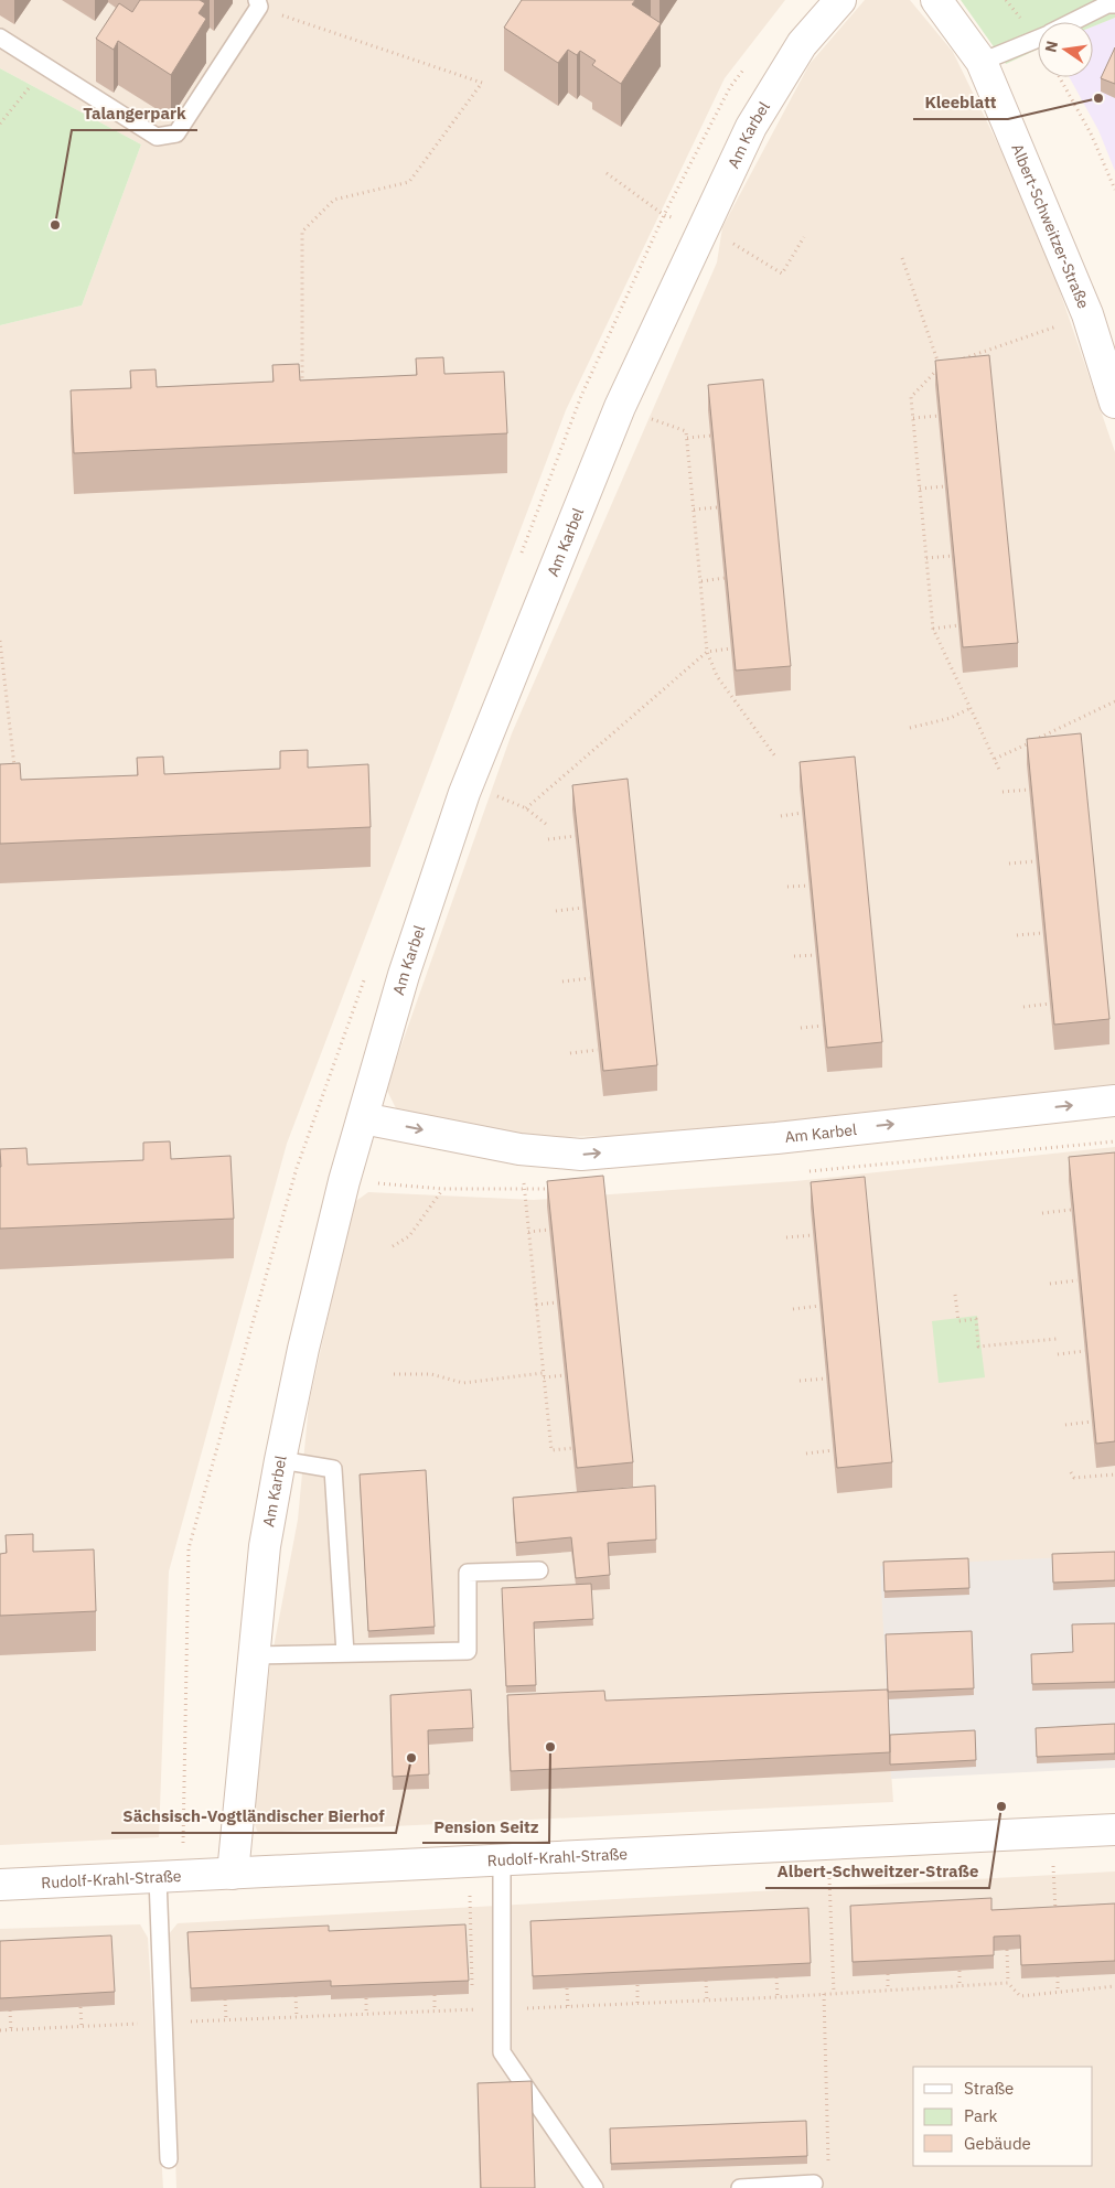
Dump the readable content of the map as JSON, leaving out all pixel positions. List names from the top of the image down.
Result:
{
  "streets": {
    "street": ["Am Karbel", "Albert-Schweitzer-Straße", "Rudolf-Krahl-Straße"]
  },
  "crossings": [
    ["Am Karbel", "Rudolf-Krahl-Straße"]
  ],
  "places": [
    "Kleeblatt",
    "Talangerpark",
    "Pension Seitz",
    "Sächsisch-Vogtländischer Bierhof",
    "Albert-Schweitzer-Straße"
  ],
  "legend": ["Straße", "Park", "Gebäude"],
  "north": "left"
}
